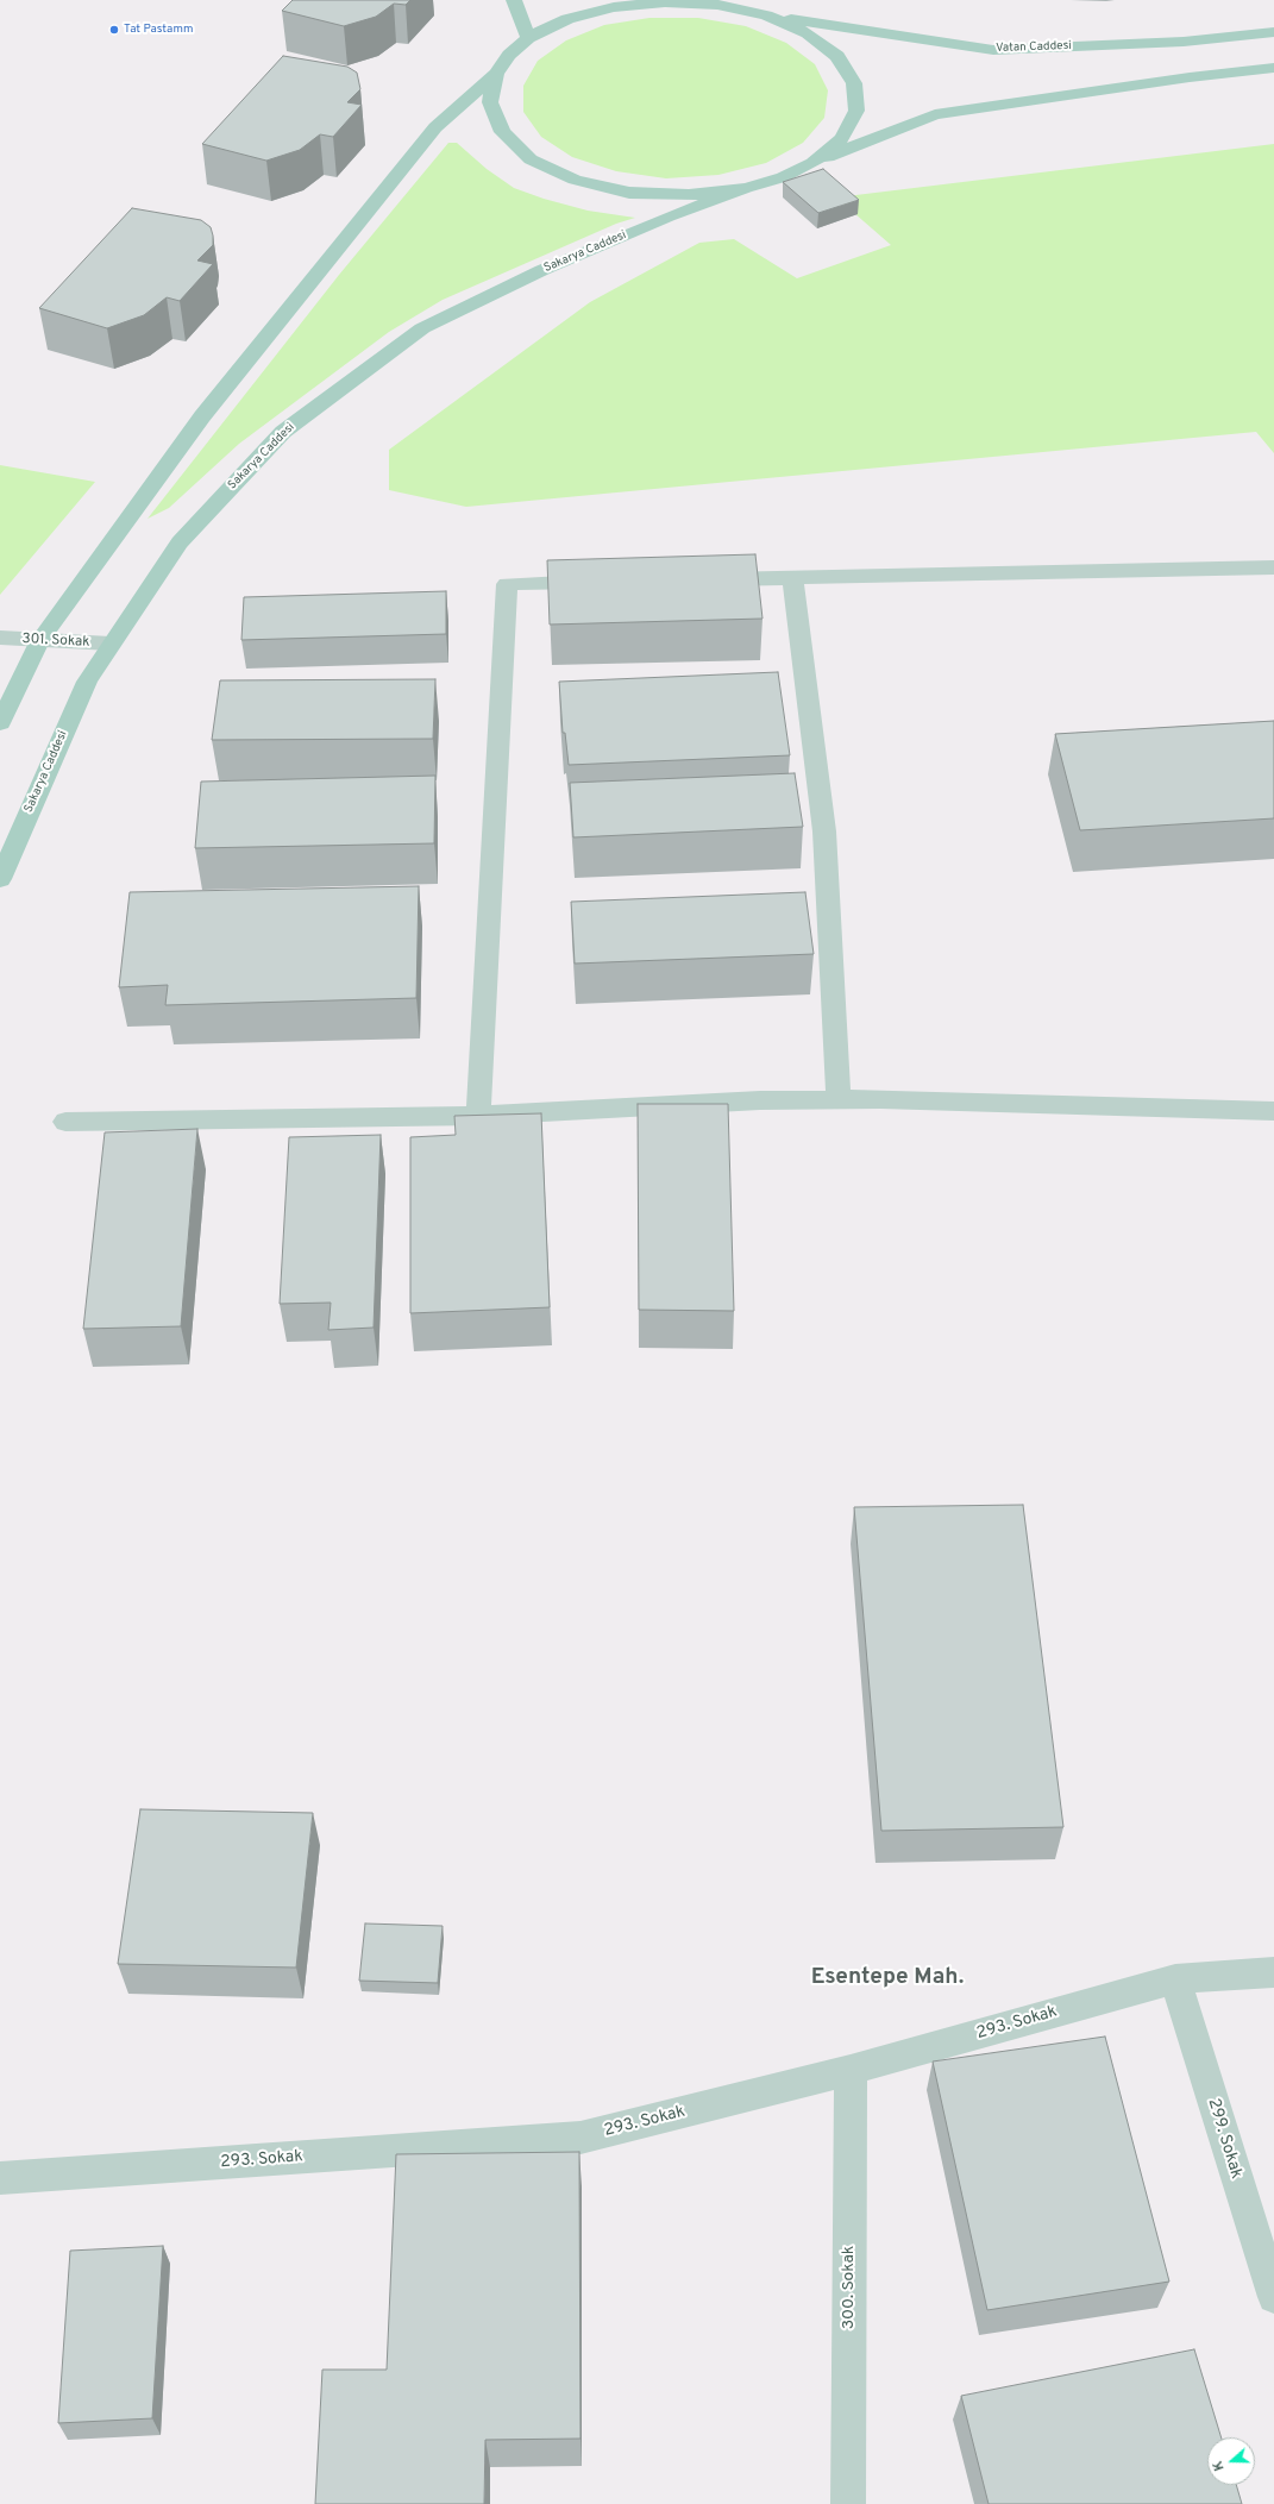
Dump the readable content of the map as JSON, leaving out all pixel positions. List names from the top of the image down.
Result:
{
  "streets": {
    "main road": ["Vatan Caddesi", "Sakarya Caddesi"],
    "street": [
      "301. Sokak",
      "293. Sokak",
      "299. Sokak",
      "300. Sokak"
    ]
  },
  "crossings": [
    ["Sakarya Caddesi", "301. Sokak"],
    ["293. Sokak", "299. Sokak"],
    ["293. Sokak", "300. Sokak"]
  ],
  "districts": ["Esentepe Mah."],
  "places": ["Tat Pastamm"],
  "north": "left"
}
